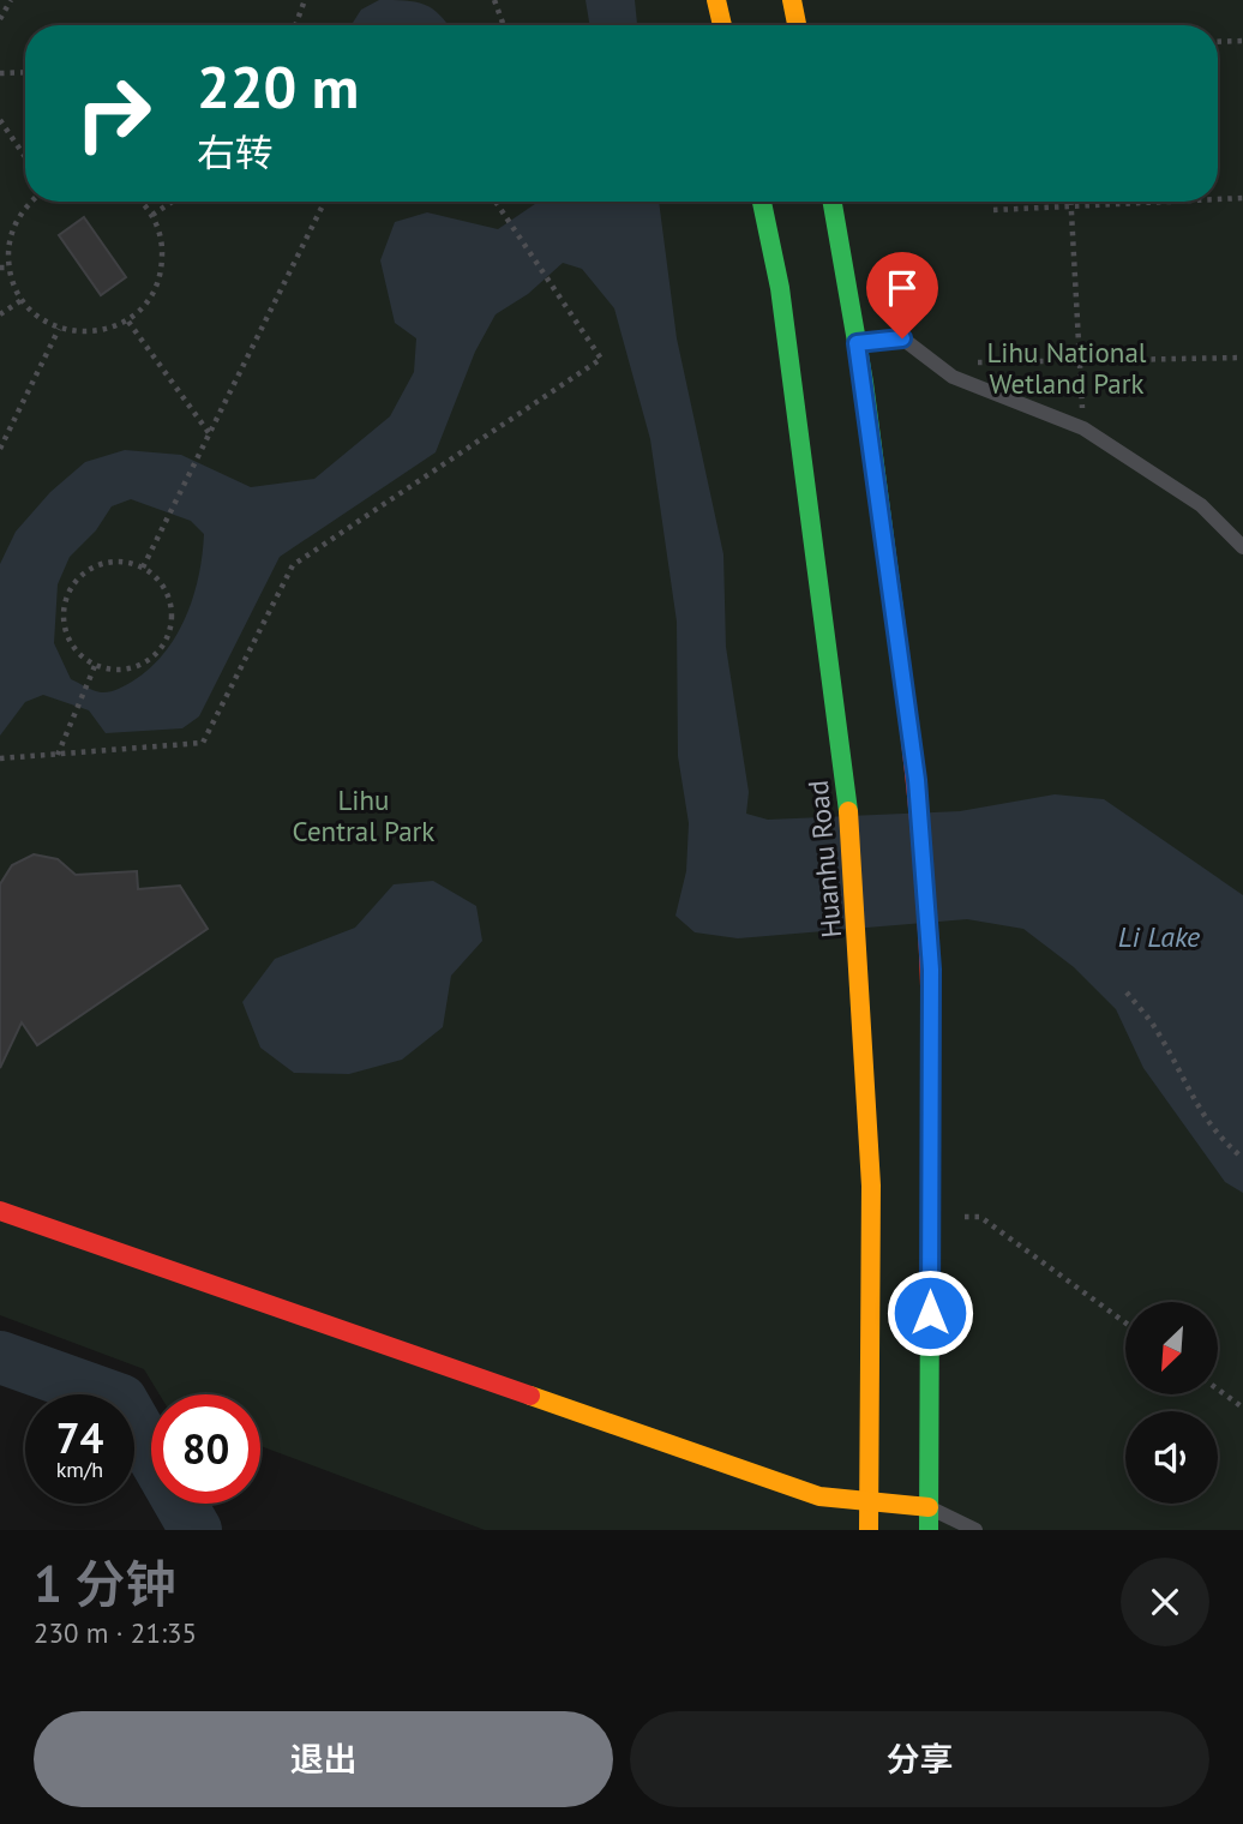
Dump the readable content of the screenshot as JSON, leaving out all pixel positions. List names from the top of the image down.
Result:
{
  "streets": {
    "main road": ["Huanhu Road"]
  },
  "water": ["Li Lake"],
  "parks": ["Lihu National Wetland Park", "Lihu Central Park"],
  "north": "bottom left",
  "page": {
    "turn": ["220 m", "右转"],
    "speed": "74 km/h",
    "limit": "80",
    "heading": ["1 分钟", "230 m · 21:35"],
    "buttons": ["退出", "分享"]
  }
}
